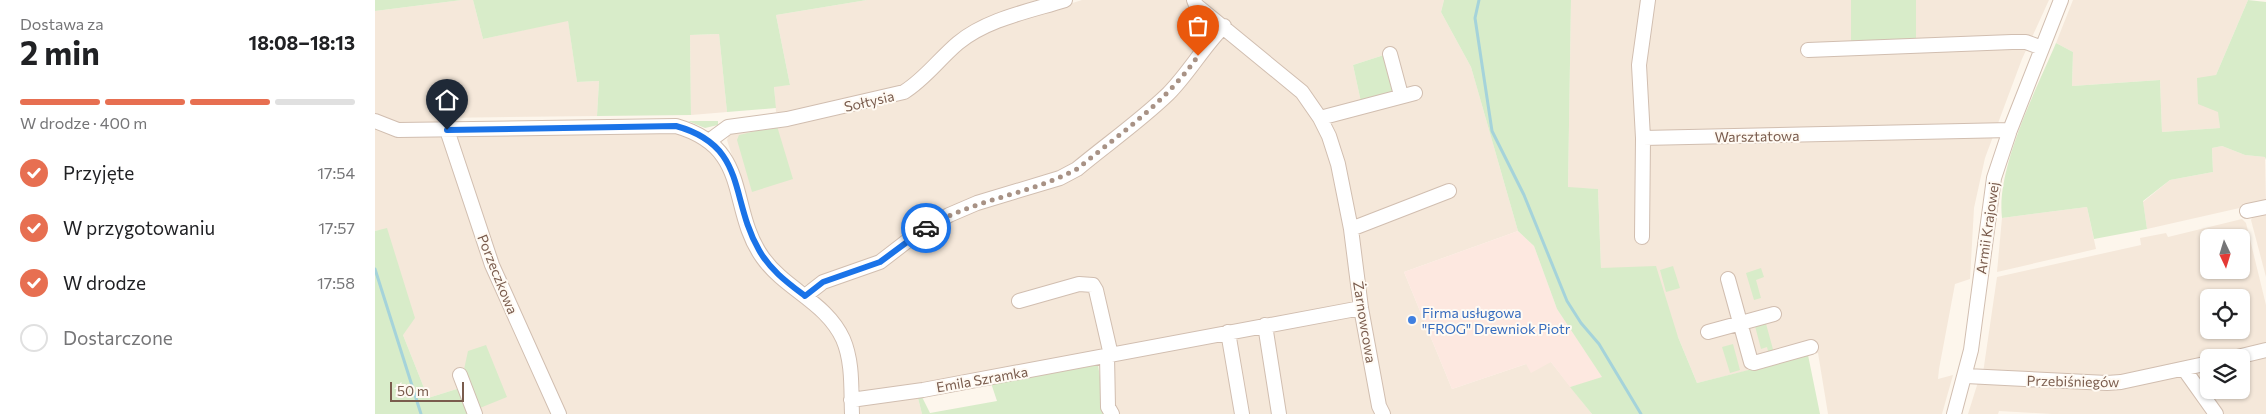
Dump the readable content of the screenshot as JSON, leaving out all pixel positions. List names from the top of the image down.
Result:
{
  "streets": {
    "street": [
      "Sołtysia",
      "Warsztatowa",
      "Armii Krajowej",
      "Porzeczkowa",
      "Żarnowcowa",
      "Emila Szramka",
      "Przebiśniegów"
    ]
  },
  "crossings": [
    ["Warsztatowa", "Armii Krajowej"],
    ["Armii Krajowej", "Przebiśniegów"],
    ["Żarnowcowa", "Emila Szramka"]
  ],
  "places": ["Firma usługowa \"FROG\" Drewniok Piotr"],
  "scale_bar": "50 m",
  "north": "bottom",
  "page": {
    "heading": ["2 min", "Dostawa za", "18:08–18:13"],
    "bar": "W drodze · 400 m",
    "list": [
      ["Przyjęte", "17:54"],
      ["W przygotowaniu", "17:57"],
      ["W drodze", "17:58"],
      "Dostarczone"
    ],
    "scale": "50 m"
  }
}
